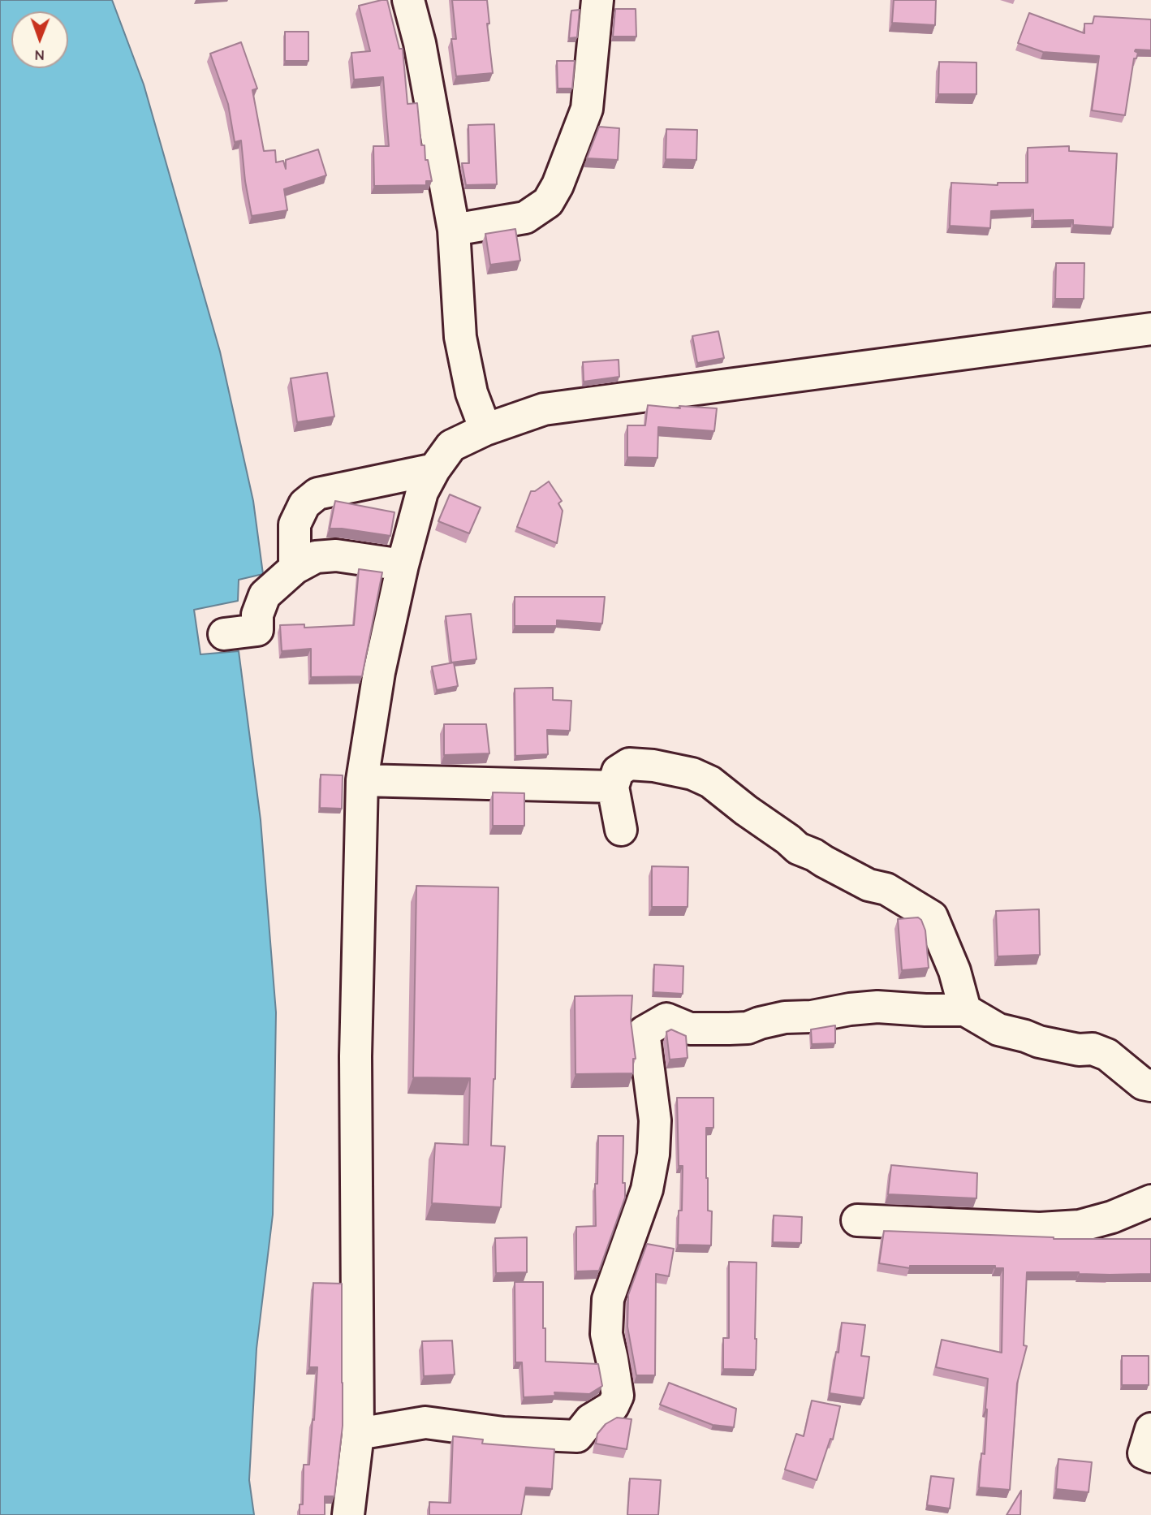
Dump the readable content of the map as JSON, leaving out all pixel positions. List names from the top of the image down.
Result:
{
  "north": "bottom"
}
